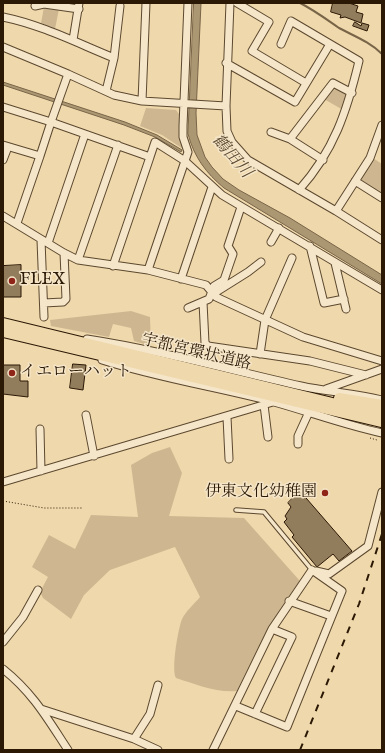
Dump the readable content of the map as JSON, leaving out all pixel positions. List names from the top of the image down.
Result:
{
  "streets": {
    "main road": ["宇都宮環状道路"]
  },
  "water": ["鶴田川"],
  "places": ["FLEX", "イエローハット", "伊東文化幼稚園"]
}
